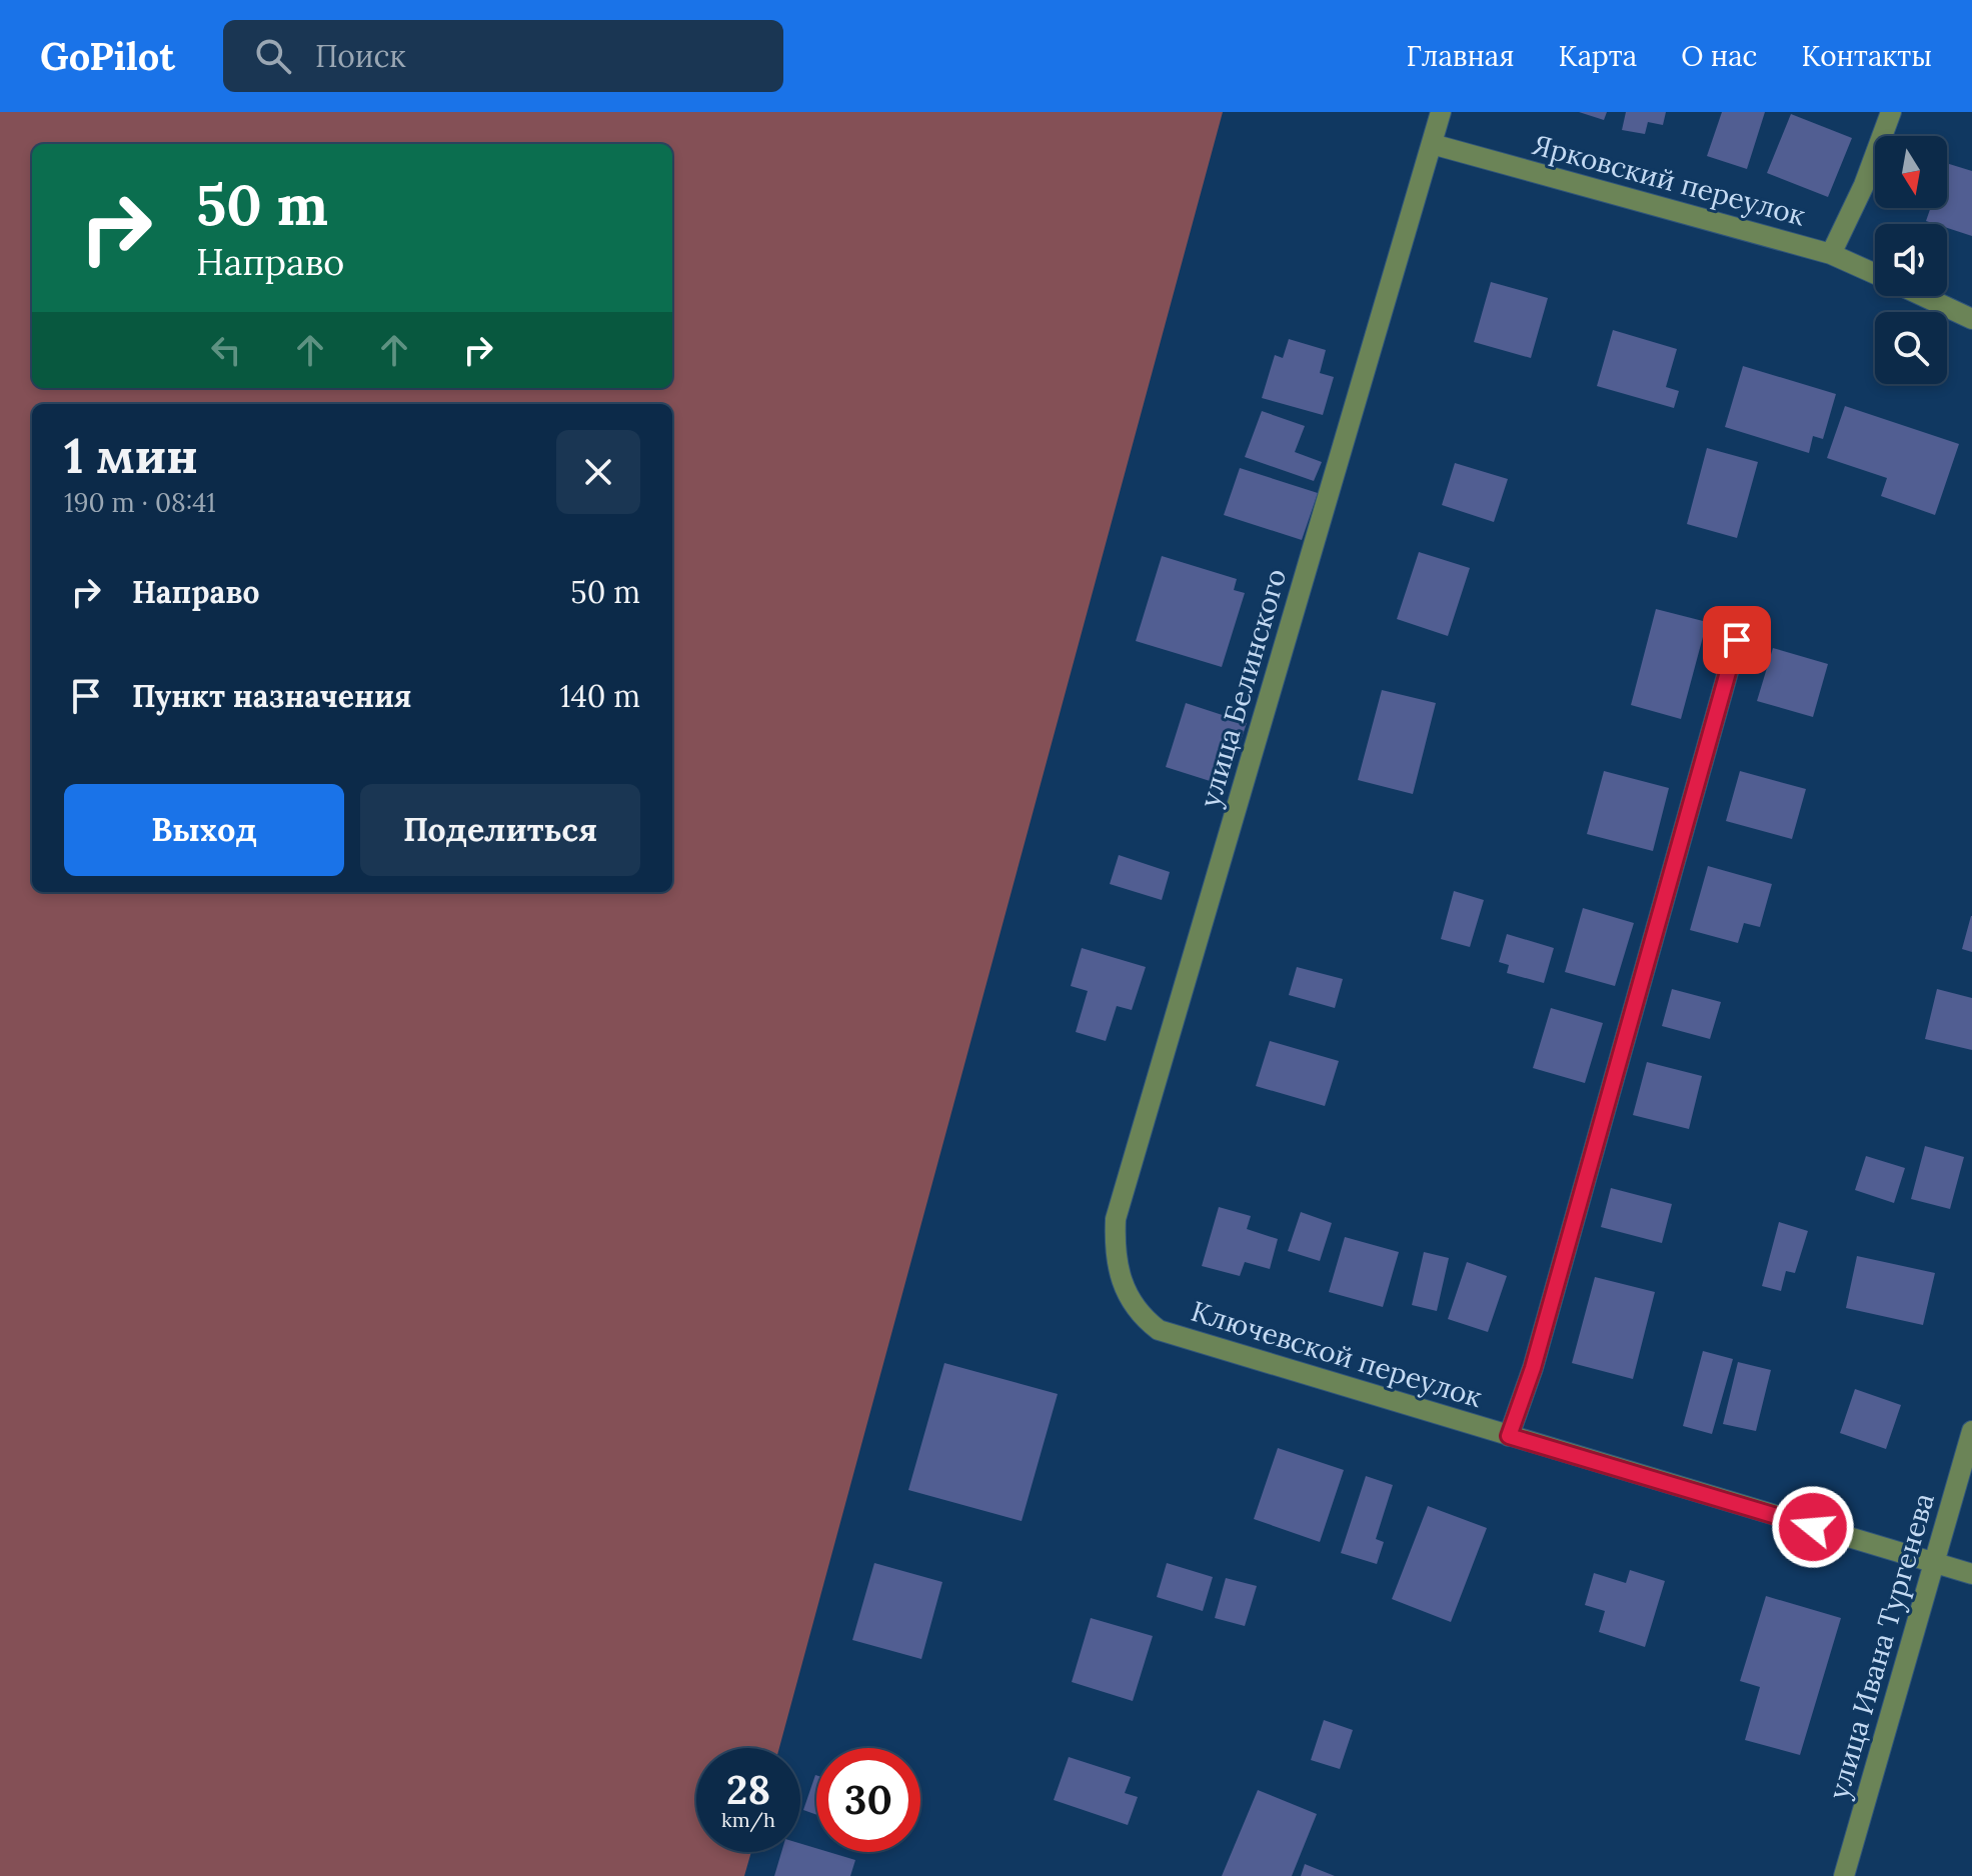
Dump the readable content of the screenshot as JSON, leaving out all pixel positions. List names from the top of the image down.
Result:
{
  "streets": {
    "street": [
      "Ярковский переулок",
      "улица Белинского",
      "Ключевской переулок",
      "улица Ивана Тургенева"
    ]
  },
  "crossings": [
    ["Ярковский переулок", "улица Белинского"],
    ["улица Белинского", "Ключевской переулок"],
    ["Ключевской переулок", "улица Ивана Тургенева"]
  ],
  "north": "bottom",
  "page": {
    "header": "GoPilot",
    "search": "Поиск",
    "nav": [
      "Главная",
      "Карта",
      "О нас",
      "Контакты"
    ],
    "turn": ["50 m", "Направо"],
    "heading": ["1 мин", "190 m · 08:41"],
    "list": [
      {
        "name": "Направо",
        "value": "50 m"
      },
      {
        "name": "Пункт назначения",
        "value": "140 m"
      }
    ],
    "buttons": ["Выход", "Поделиться"],
    "speed": "28 km/h",
    "limit": "30"
  }
}
